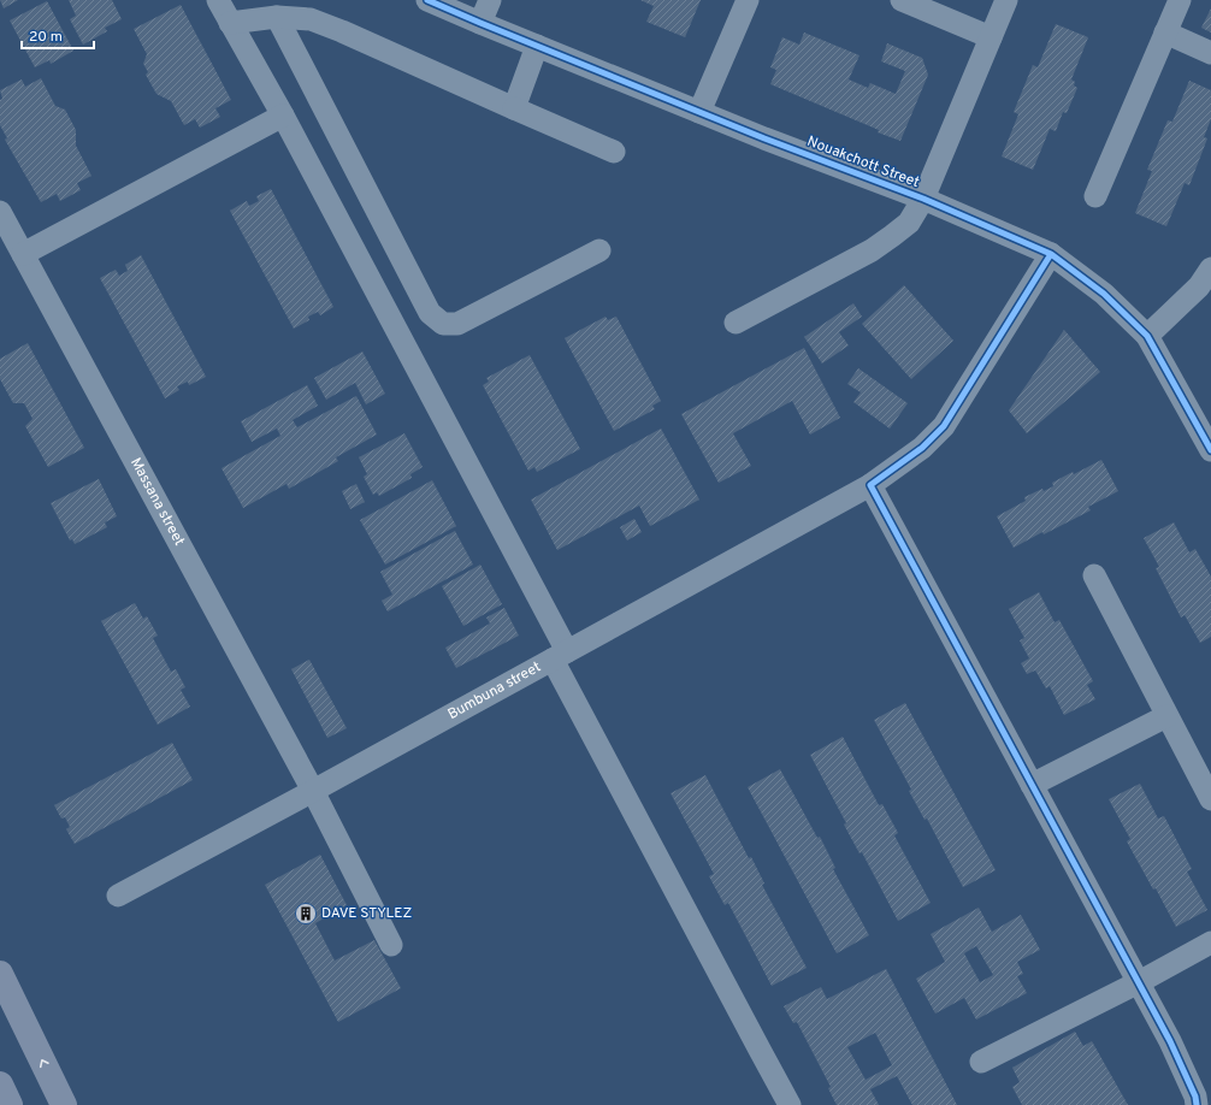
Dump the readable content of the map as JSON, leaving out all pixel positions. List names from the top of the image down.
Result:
{
  "streets": {
    "street": ["Nouakchott Street", "Massana street", "Bumbuna street"]
  },
  "crossings": [
    ["Nouakchott Street", "Bumbuna street"],
    ["Massana street", "Bumbuna street"]
  ],
  "places": {
    "building": ["DAVE STYLEZ"]
  },
  "scale_bar": "20 m"
}
